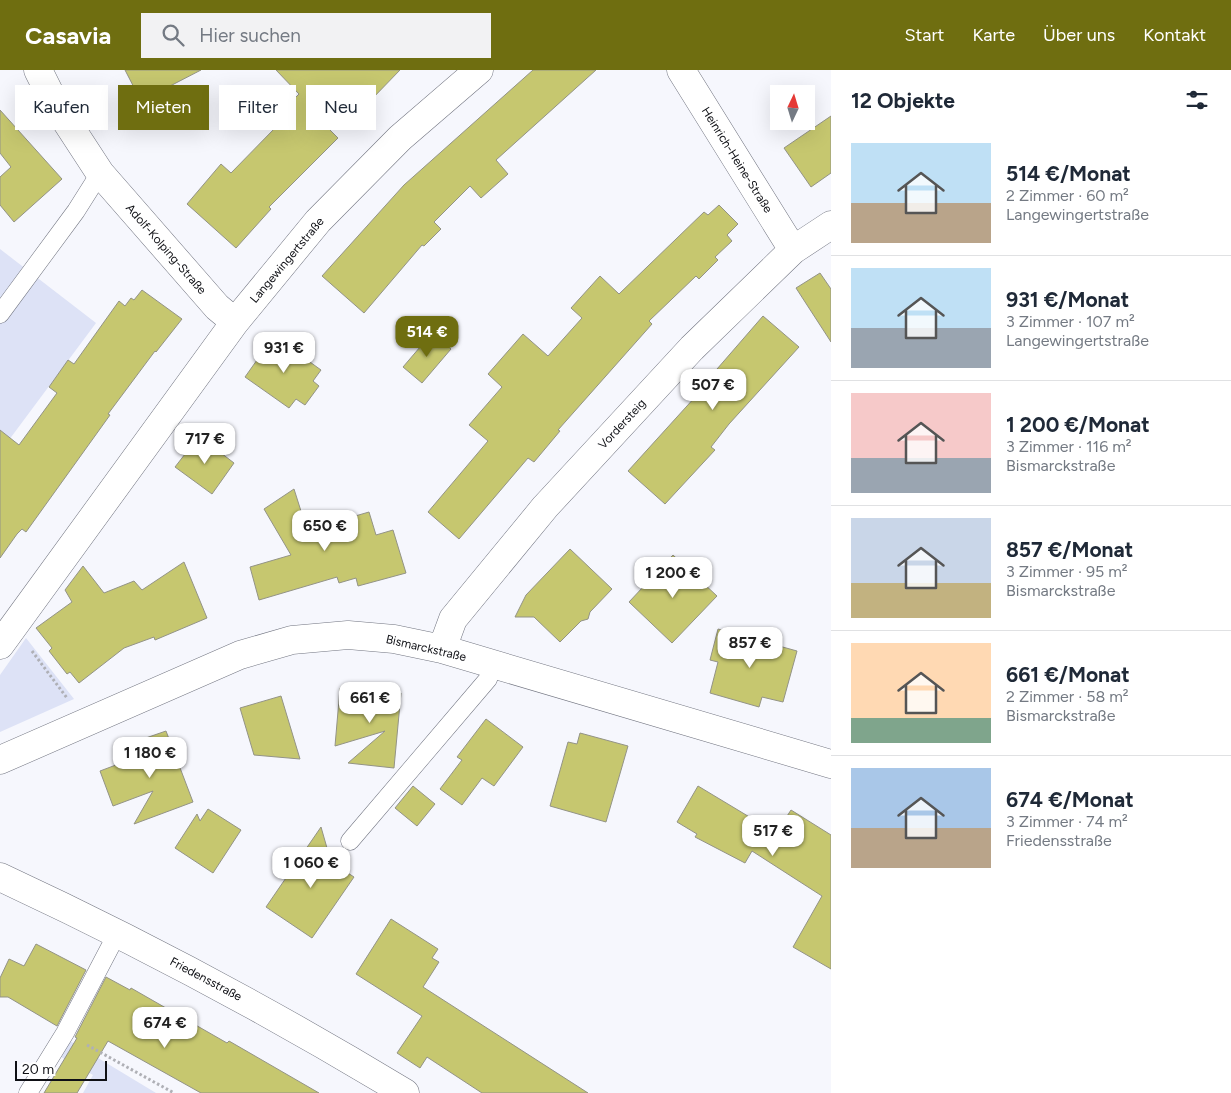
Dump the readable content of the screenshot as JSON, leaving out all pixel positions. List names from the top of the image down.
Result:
{
  "streets": {
    "street": [
      "Heinrich-Heine-Straße",
      "Adolf-Kolping-Straße",
      "Langewingertstraße",
      "Vordersteig",
      "Bismarckstraße",
      "Friedensstraße"
    ]
  },
  "crossings": [
    ["Heinrich-Heine-Straße", "Vordersteig"],
    ["Adolf-Kolping-Straße", "Langewingertstraße"],
    ["Vordersteig", "Bismarckstraße"]
  ],
  "scale_bar": "20 m",
  "north": "top",
  "page": {
    "header": "Casavia",
    "search": "Hier suchen",
    "nav": [
      "Start",
      "Karte",
      "Über uns",
      "Kontakt"
    ],
    "heading": "12 Objekte",
    "chip": [
      "Kaufen",
      "Mieten",
      "Filter",
      "Neu"
    ],
    "list": [
      {
        "name": "514 €/Monat",
        "note": "2 Zimmer · 60 m² · Langewingertstraße"
      },
      {
        "name": "931 €/Monat",
        "note": "3 Zimmer · 107 m² · Langewingertstraße"
      },
      {
        "name": "1 200 €/Monat",
        "note": "3 Zimmer · 116 m² · Bismarckstraße"
      },
      {
        "name": "857 €/Monat",
        "note": "3 Zimmer · 95 m² · Bismarckstraße"
      },
      {
        "name": "661 €/Monat",
        "note": "2 Zimmer · 58 m² · Bismarckstraße"
      },
      {
        "name": "674 €/Monat",
        "note": "3 Zimmer · 74 m² · Friedensstraße"
      }
    ],
    "price": [
      "514 €",
      "931 €",
      "507 €",
      "717 €",
      "650 €",
      "1 200 €",
      "857 €",
      "661 €",
      "1 180 €",
      "517 €",
      "1 060 €",
      "674 €"
    ],
    "scale": "20 m"
  }
}
